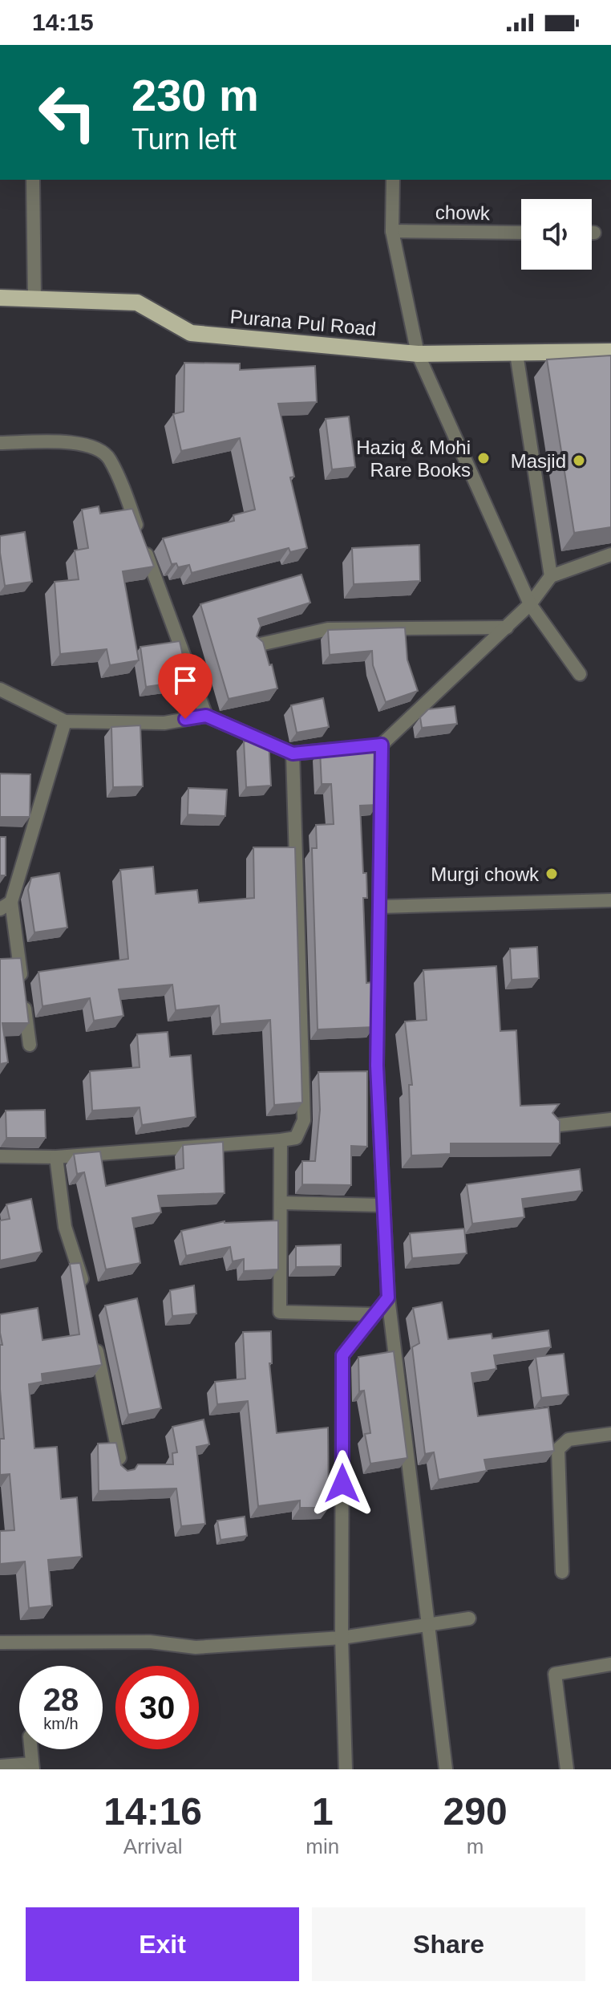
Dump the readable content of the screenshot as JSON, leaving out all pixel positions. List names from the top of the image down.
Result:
{
  "streets": {
    "main road": ["Purana Pul Road"],
    "street": ["chowk"]
  },
  "places": ["Haziq & Mohi Rare Books", "Masjid", "Murgi chowk"],
  "page": {
    "status": "14:15",
    "turn": ["230 m", "Turn left"],
    "speed": "28 km/h",
    "limit": "30",
    "eta": [
      "14:16",
      "Arrival",
      "1",
      "min",
      "290",
      "m"
    ],
    "buttons": ["Exit", "Share"]
  }
}
